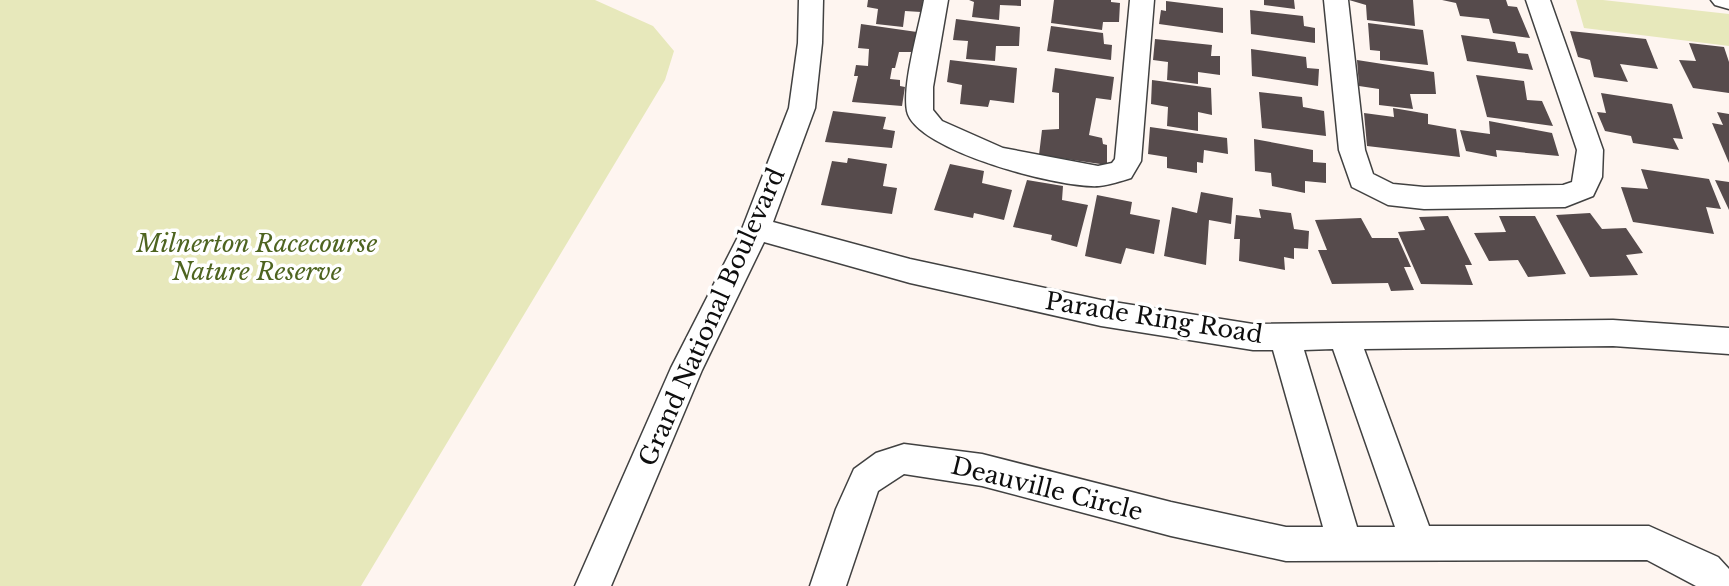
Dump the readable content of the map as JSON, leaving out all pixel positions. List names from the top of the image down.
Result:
{
  "streets": {
    "street": ["Grand National Boulevard", "Parade Ring Road", "Deauville Circle"]
  },
  "crossings": [
    ["Grand National Boulevard", "Parade Ring Road"]
  ],
  "parks": ["Milnerton Racecourse Nature Reserve"]
}
